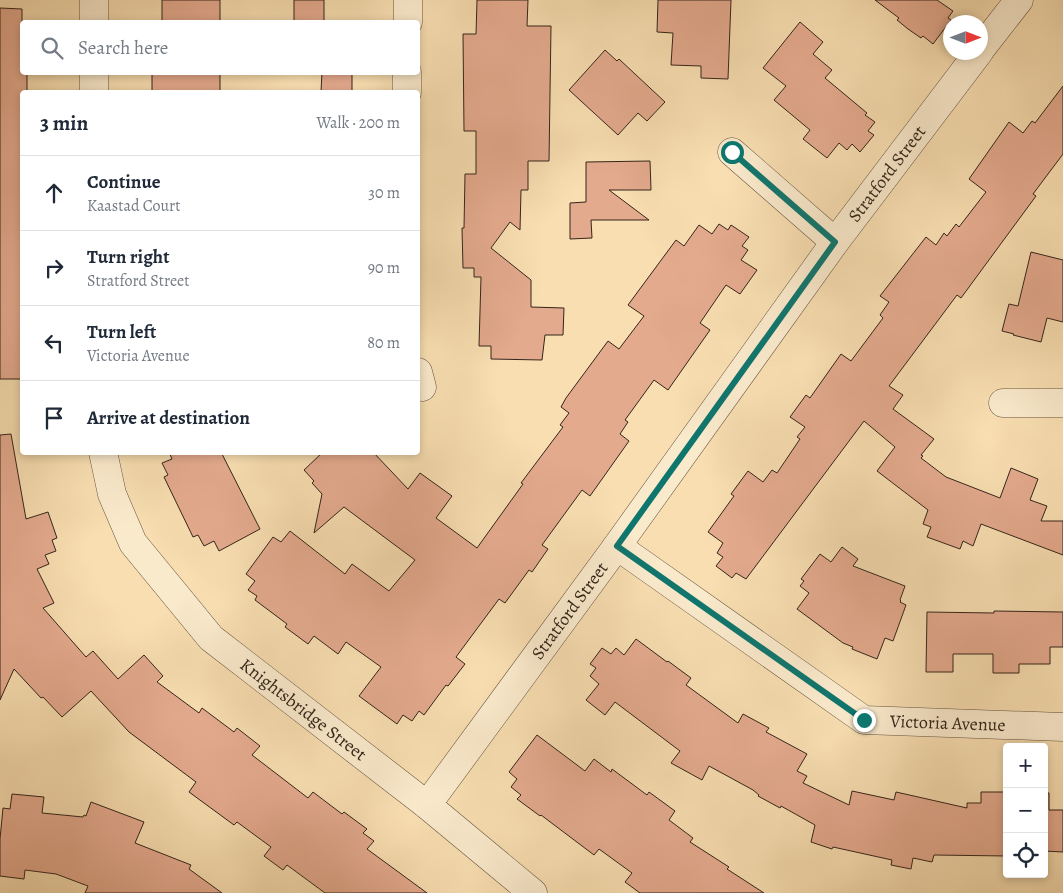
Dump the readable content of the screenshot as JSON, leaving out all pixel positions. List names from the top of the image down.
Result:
{
  "streets": {
    "street": ["Stratford Street", "Knightsbridge Street", "Victoria Avenue"]
  },
  "crossings": [
    ["Stratford Street", "Knightsbridge Street"],
    ["Stratford Street", "Victoria Avenue"]
  ],
  "north": "right",
  "page": {
    "search": "Search here",
    "heading": ["3 min", "Walk · 200 m"],
    "list": [
      ["Continue", "Kaastad Court", "30 m"],
      ["Turn right", "Stratford Street", "90 m"],
      ["Turn left", "Victoria Avenue", "80 m"],
      "Arrive at destination"
    ],
    "map_buttons": ["+", "−"]
  }
}
